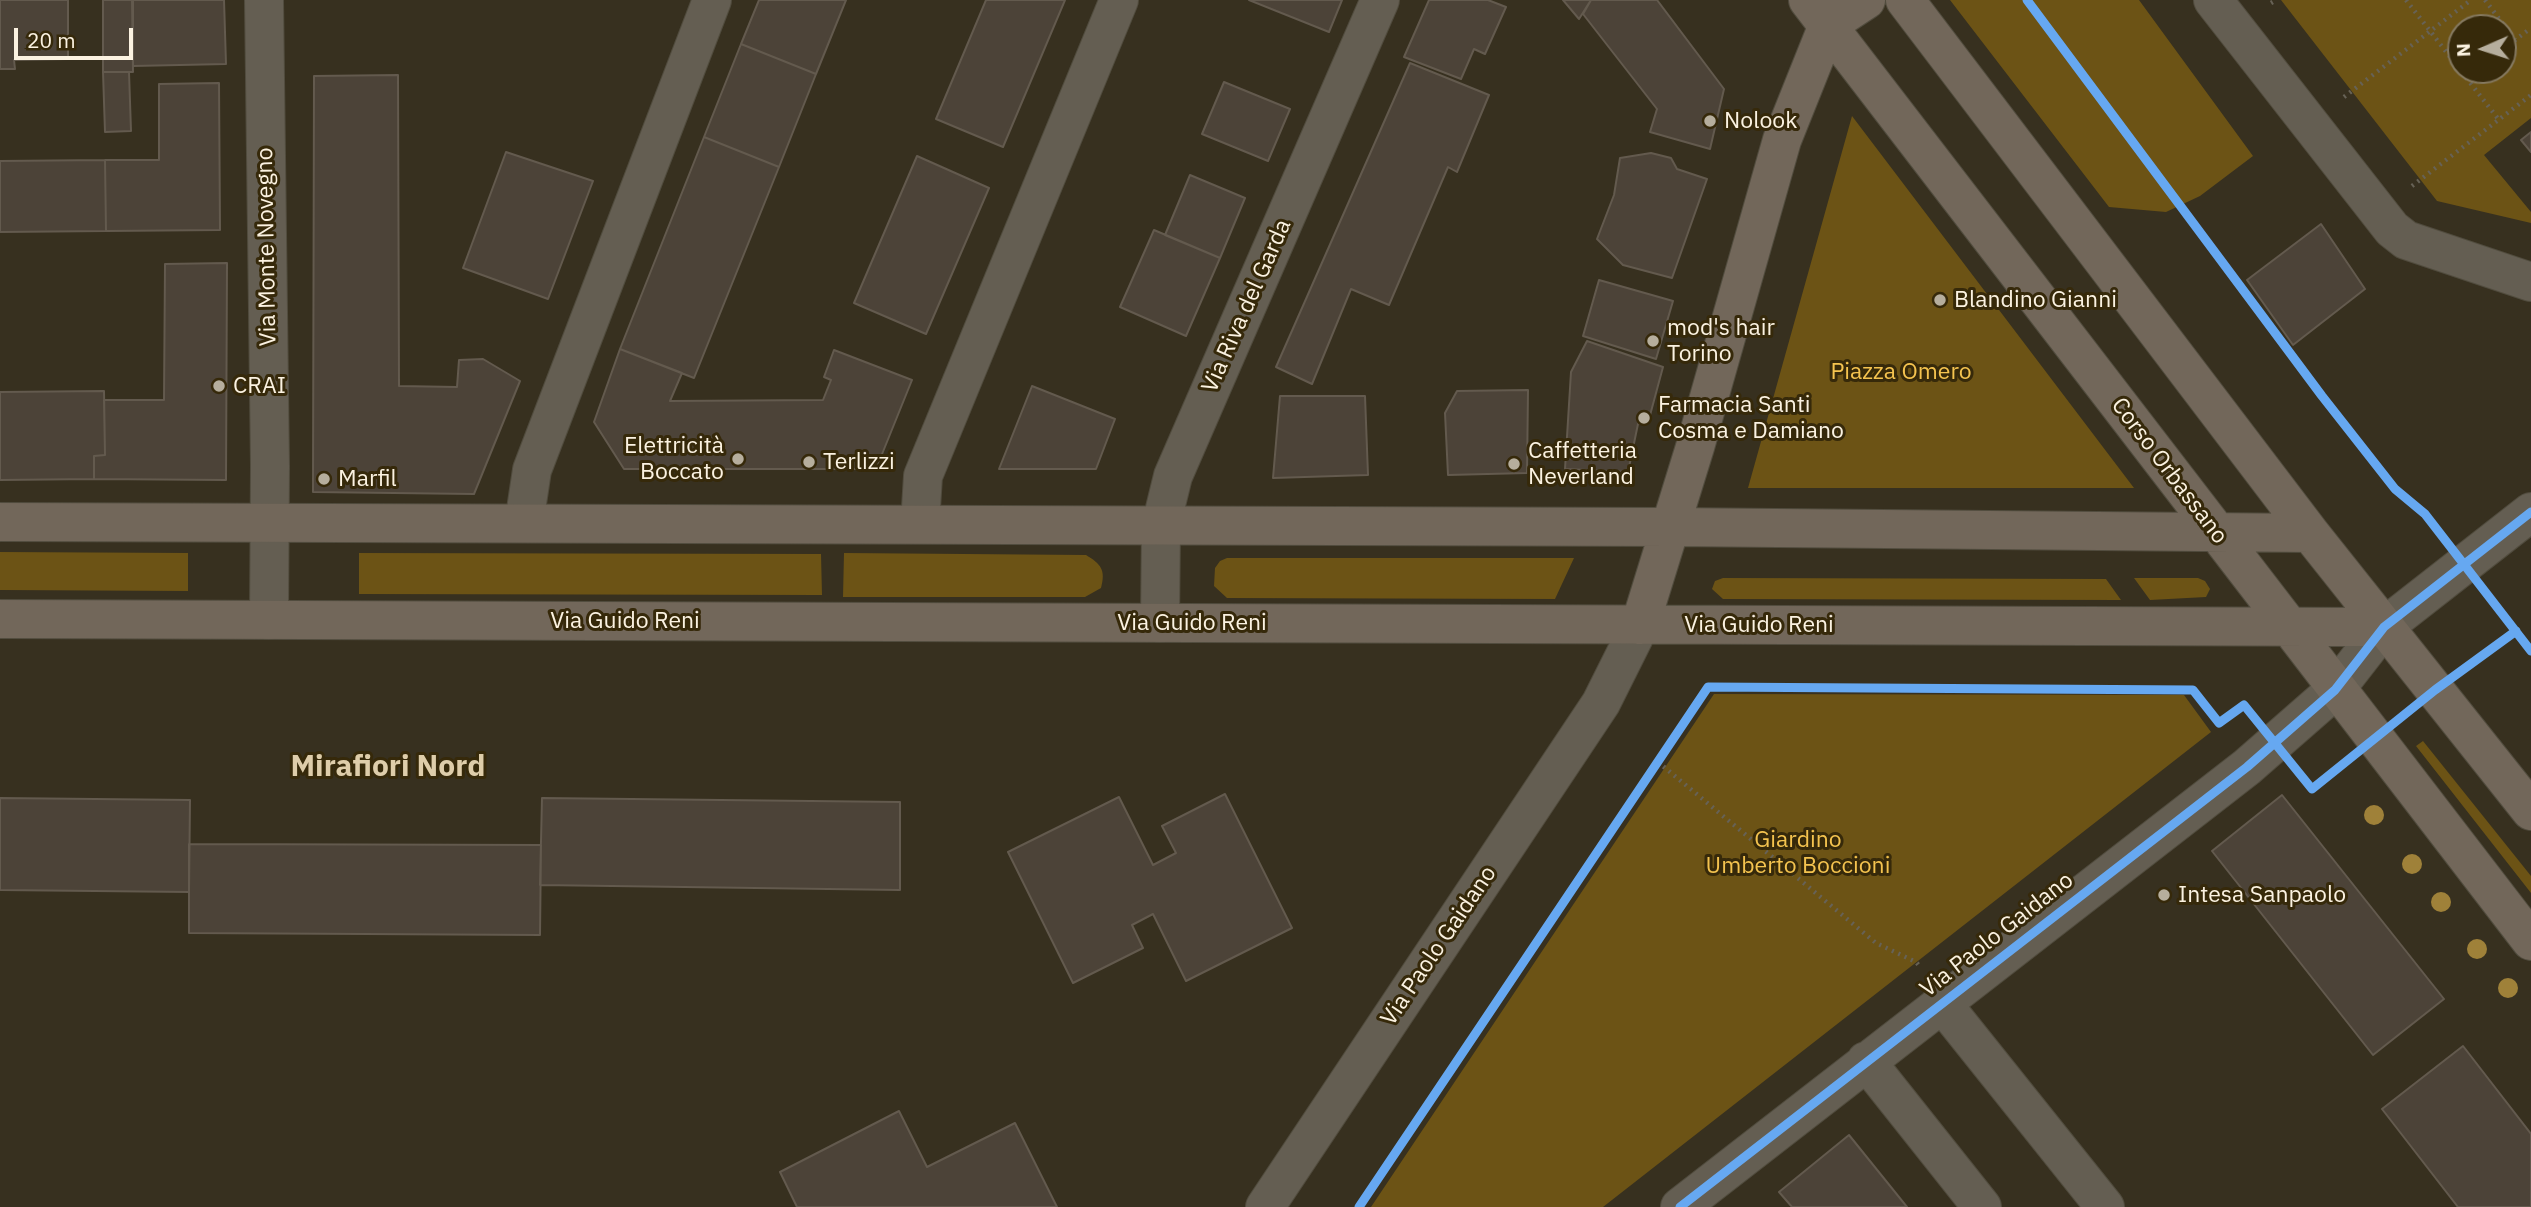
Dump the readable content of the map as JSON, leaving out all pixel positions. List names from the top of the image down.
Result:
{
  "streets": {
    "main road": ["Corso Orbassano", "Via Guido Reni", "Via Paolo Gaidano"],
    "street": ["Via Monte Novegno", "Via Riva del Garda"]
  },
  "crossings": [
    ["Via Monte Novegno", "Via Guido Reni"],
    ["Via Riva del Garda", "Via Guido Reni"],
    ["Corso Orbassano", "Via Guido Reni"],
    ["Corso Orbassano", "Via Paolo Gaidano"],
    ["Via Guido Reni", "Via Paolo Gaidano"]
  ],
  "districts": ["Mirafiori Nord"],
  "parks": ["Piazza Omero", "Giardino Umberto Boccioni"],
  "places": [
    "Nolook",
    "Blandino Gianni",
    "mod's hair Torino",
    "CRAI",
    "Farmacia Santi Cosma e Damiano",
    "Elettricità Boccato",
    "Terlizzi",
    "Caffetteria Neverland",
    "Marfil",
    "Intesa Sanpaolo"
  ],
  "scale_bar": "20 m",
  "north": "left"
}
